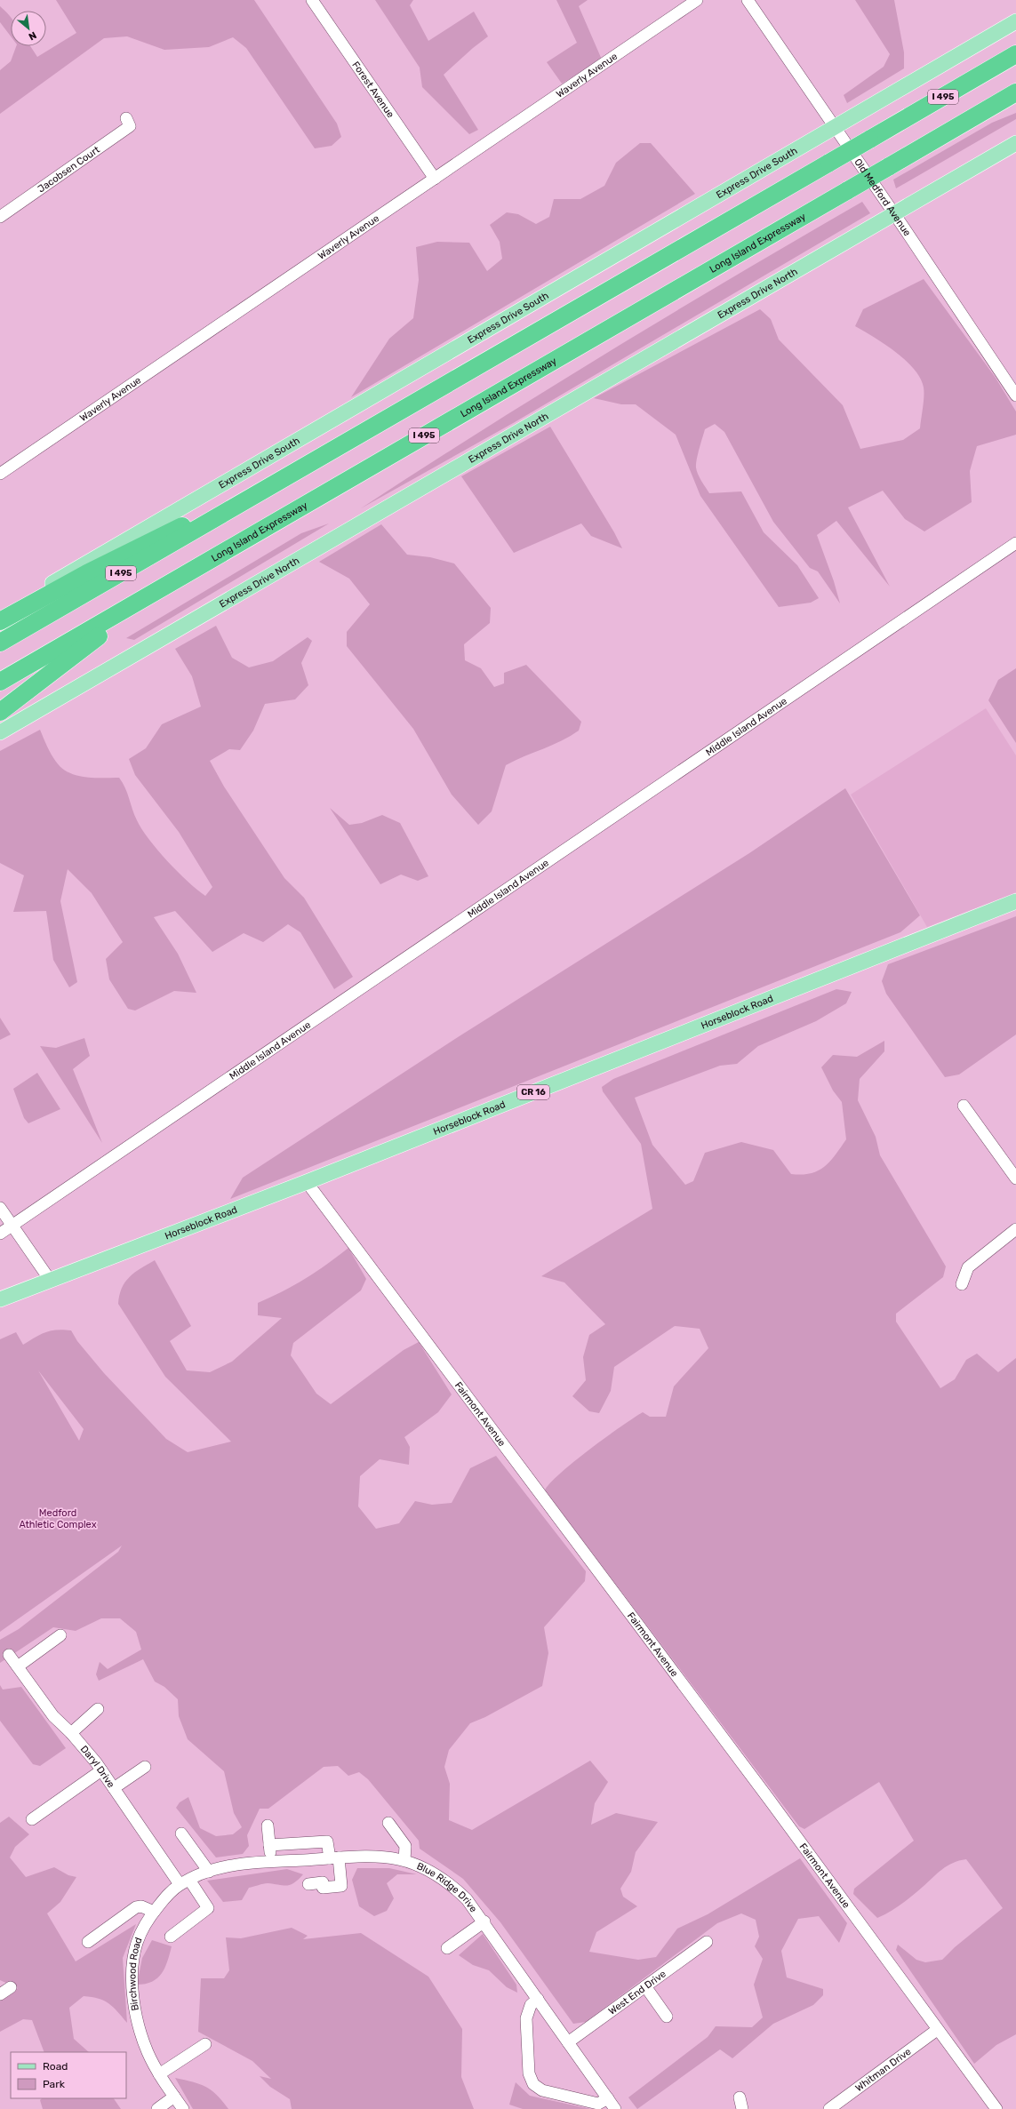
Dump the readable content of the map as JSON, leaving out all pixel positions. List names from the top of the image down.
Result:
{
  "streets": {
    "highway": ["I 495", "Long Island Expressway"],
    "main road": [
      "Express Drive South",
      "Express Drive North",
      "Horseblock Road",
      "CR 16"
    ],
    "street": [
      "Waverly Avenue",
      "Forest Avenue",
      "Jacobsen Court",
      "Old Medford Avenue",
      "Middle Island Avenue",
      "Fairmont Avenue",
      "Daryl Drive",
      "Blue Ridge Drive",
      "Birchwood Road",
      "West End Drive",
      "Whitman Drive"
    ]
  },
  "crossings": [
    ["Waverly Avenue", "Forest Avenue"],
    ["Express Drive South", "Old Medford Avenue"],
    ["Old Medford Avenue", "Express Drive North"],
    ["Horseblock Road", "Fairmont Avenue"],
    ["Fairmont Avenue", "Whitman Drive"],
    ["Daryl Drive", "Blue Ridge Drive"],
    ["Daryl Drive", "Birchwood Road"],
    ["Blue Ridge Drive", "Birchwood Road"],
    ["Blue Ridge Drive", "West End Drive"]
  ],
  "parks": ["Medford Athletic Complex"],
  "legend": ["Road", "Park"],
  "north": "bottom right"
}
